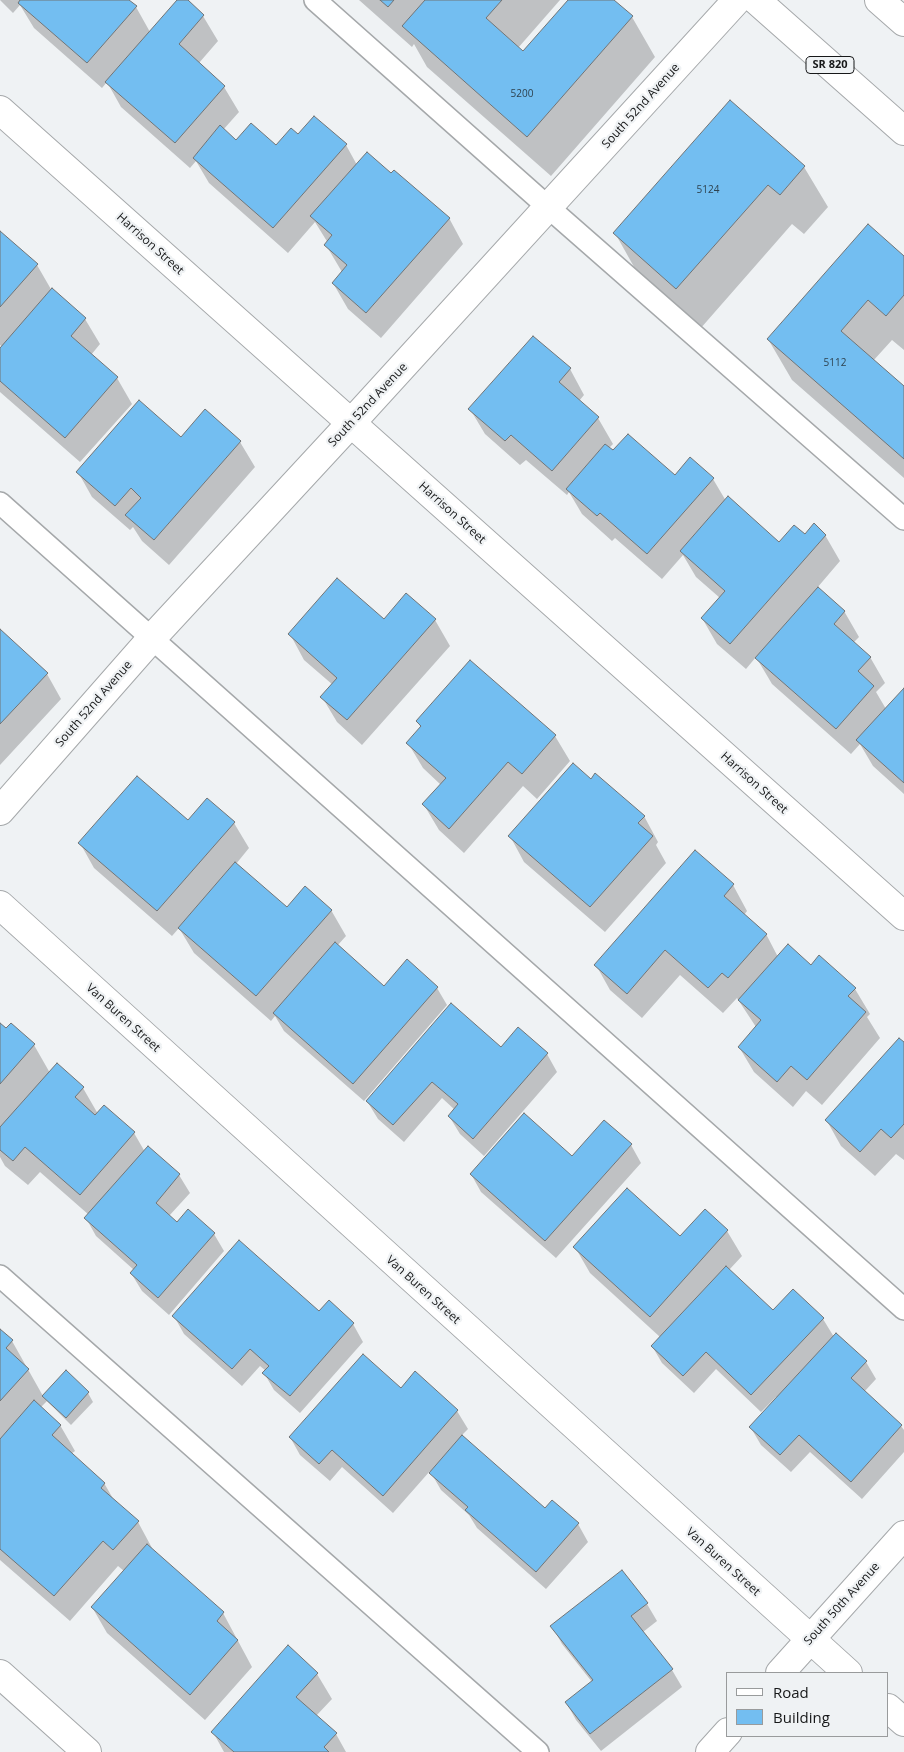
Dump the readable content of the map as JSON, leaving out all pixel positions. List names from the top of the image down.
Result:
{
  "streets": {
    "main road": [
      "SR 820",
      "South 52nd Avenue",
      "Harrison Street",
      "Van Buren Street",
      "South 50th Avenue"
    ]
  },
  "crossings": [
    ["South 52nd Avenue", "Harrison Street"],
    ["Van Buren Street", "South 50th Avenue"]
  ],
  "house_numbers": ["5200", "5124", "5112"],
  "legend": ["Road", "Building"]
}
